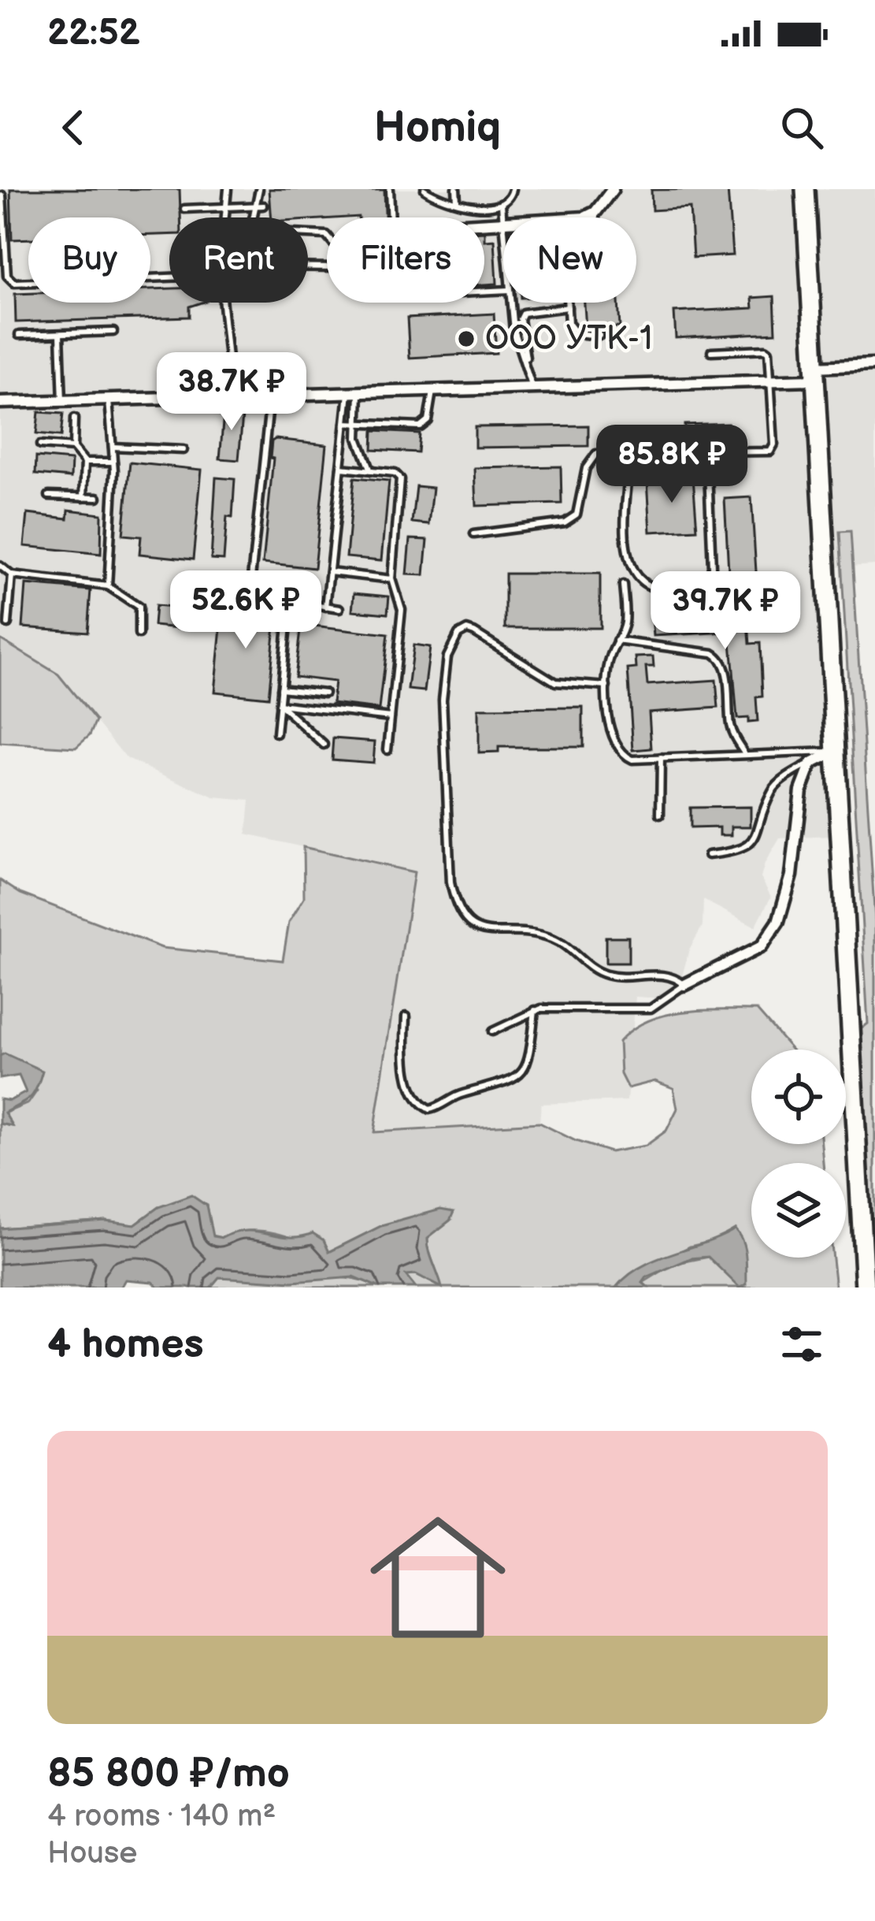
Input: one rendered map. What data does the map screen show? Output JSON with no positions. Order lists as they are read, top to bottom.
{
  "places": ["ООО УТК-1"],
  "page": {
    "status": "22:52",
    "header": "Homiq",
    "chip": [
      "Buy",
      "Rent",
      "Filters",
      "New"
    ],
    "price": [
      "38.7K ₽",
      "85.8K ₽",
      "52.6K ₽",
      "39.7K ₽"
    ],
    "heading": "4 homes",
    "list": [
      {
        "name": "85 800 ₽/mo",
        "note": "4 rooms · 140 m² · House"
      }
    ]
  }
}
